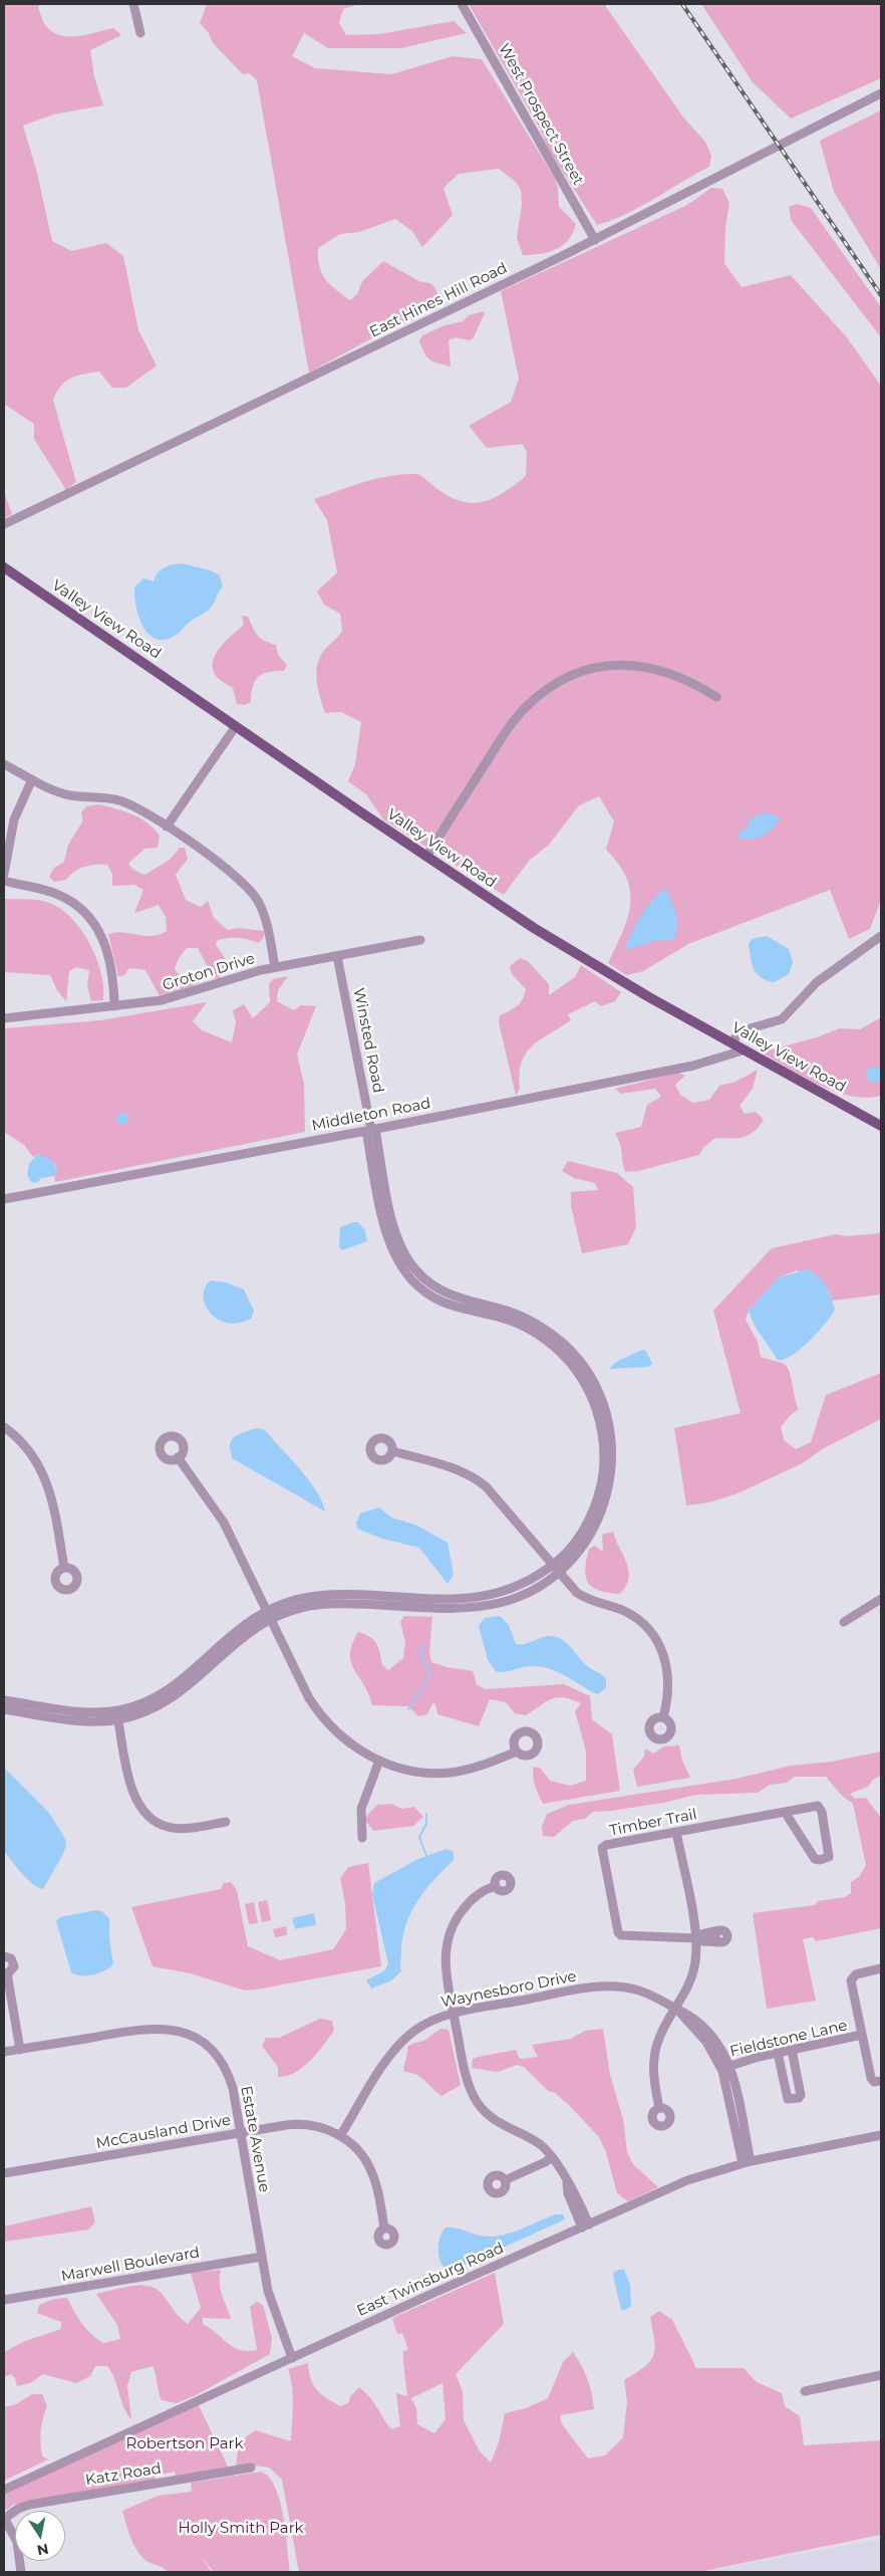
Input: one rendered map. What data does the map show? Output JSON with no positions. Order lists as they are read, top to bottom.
{
  "streets": {
    "main road": ["Valley View Road"],
    "street": [
      "West Prospect Street",
      "East Hines Hill Road",
      "Groton Drive",
      "Winsted Road",
      "Middleton Road",
      "Timber Trail",
      "Waynesboro Drive",
      "Fieldstone Lane",
      "McCausland Drive",
      "Estate Avenue",
      "Marwell Boulevard",
      "East Twinsburg Road",
      "Katz Road"
    ]
  },
  "crossings": [
    ["West Prospect Street", "East Hines Hill Road"],
    ["Valley View Road", "Middleton Road"],
    ["Groton Drive", "Winsted Road"],
    ["Winsted Road", "Middleton Road"],
    ["Waynesboro Drive", "Fieldstone Lane"],
    ["Waynesboro Drive", "McCausland Drive"],
    ["Waynesboro Drive", "East Twinsburg Road"],
    ["McCausland Drive", "Estate Avenue"],
    ["Estate Avenue", "Marwell Boulevard"],
    ["Estate Avenue", "East Twinsburg Road"]
  ],
  "parks": ["Robertson Park", "Holly Smith Park"],
  "north": "bottom"
}
